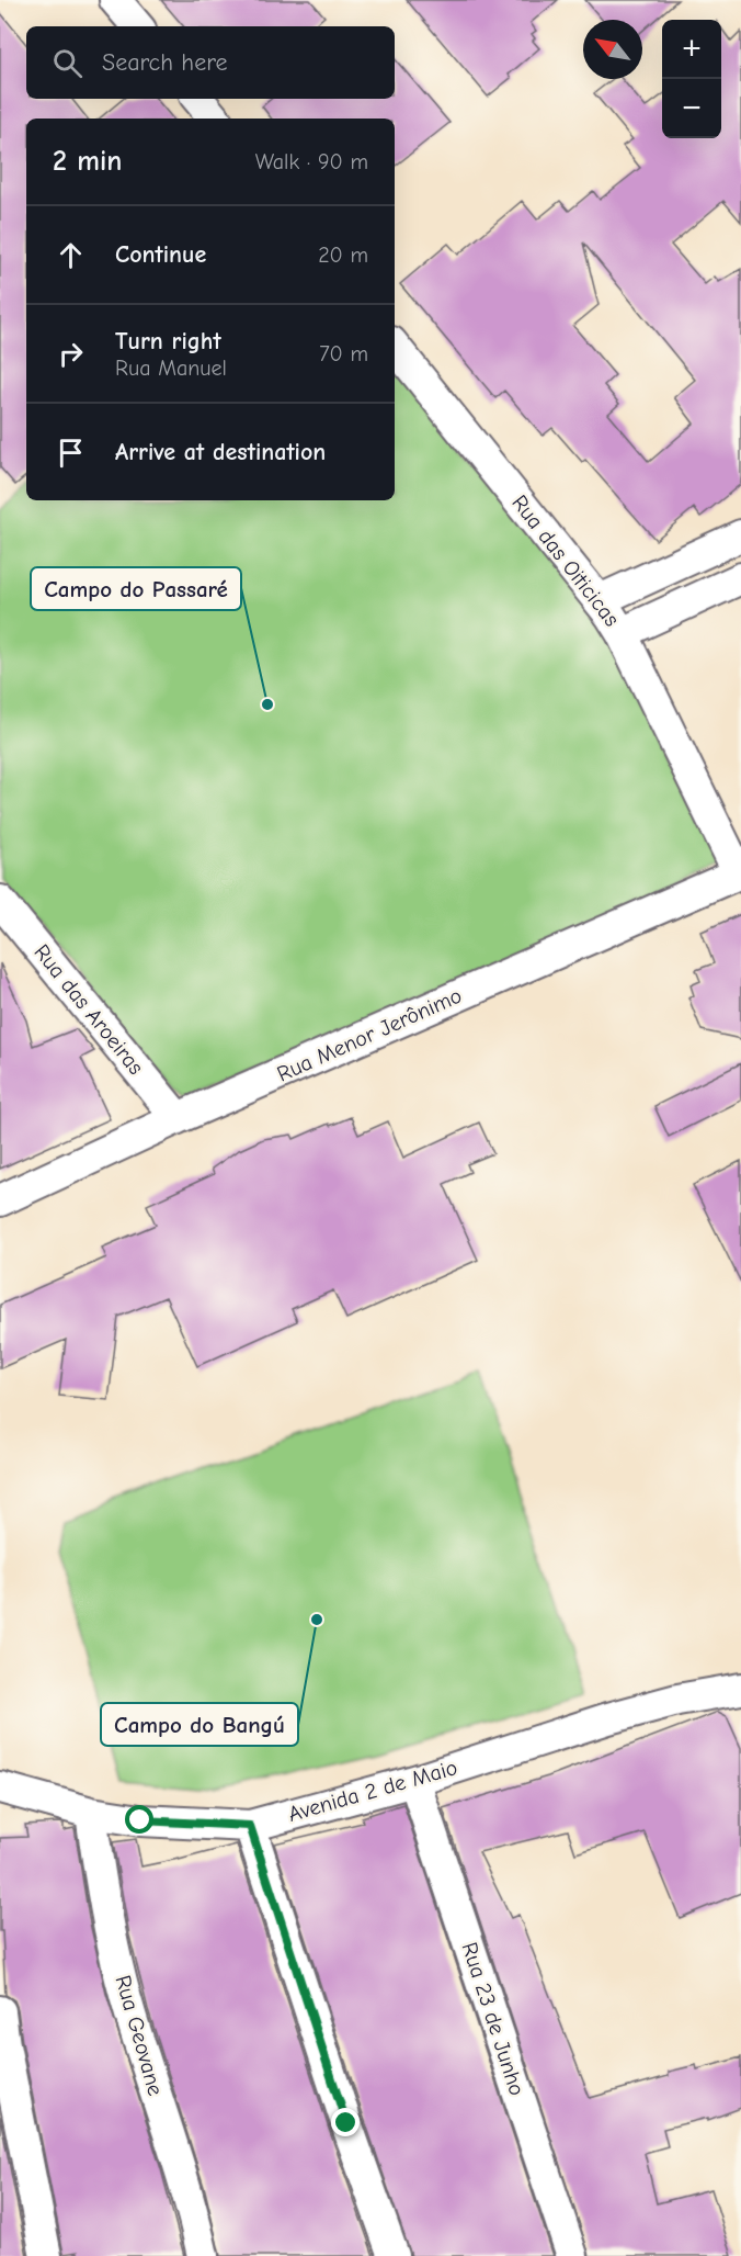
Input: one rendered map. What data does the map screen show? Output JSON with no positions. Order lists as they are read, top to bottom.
{
  "streets": {
    "street": [
      "Rua das Oiticicas",
      "Rua das Aroeiras",
      "Rua Menor Jerônimo",
      "Avenida 2 de Maio",
      "Rua 23 de Junho",
      "Rua Geovane"
    ]
  },
  "crossings": [
    ["Rua das Oiticicas", "Rua Menor Jerônimo"],
    ["Rua das Aroeiras", "Rua Menor Jerônimo"],
    ["Avenida 2 de Maio", "Rua 23 de Junho"],
    ["Avenida 2 de Maio", "Rua Geovane"]
  ],
  "places": ["Campo do Passaré", "Campo do Bangú"],
  "north": "top left",
  "page": {
    "map_buttons": ["+", "−"],
    "search": "Search here",
    "heading": ["2 min", "Walk · 90 m"],
    "list": [
      ["Continue", "20 m"],
      ["Turn right", "Rua Manuel", "70 m"],
      "Arrive at destination"
    ]
  }
}
